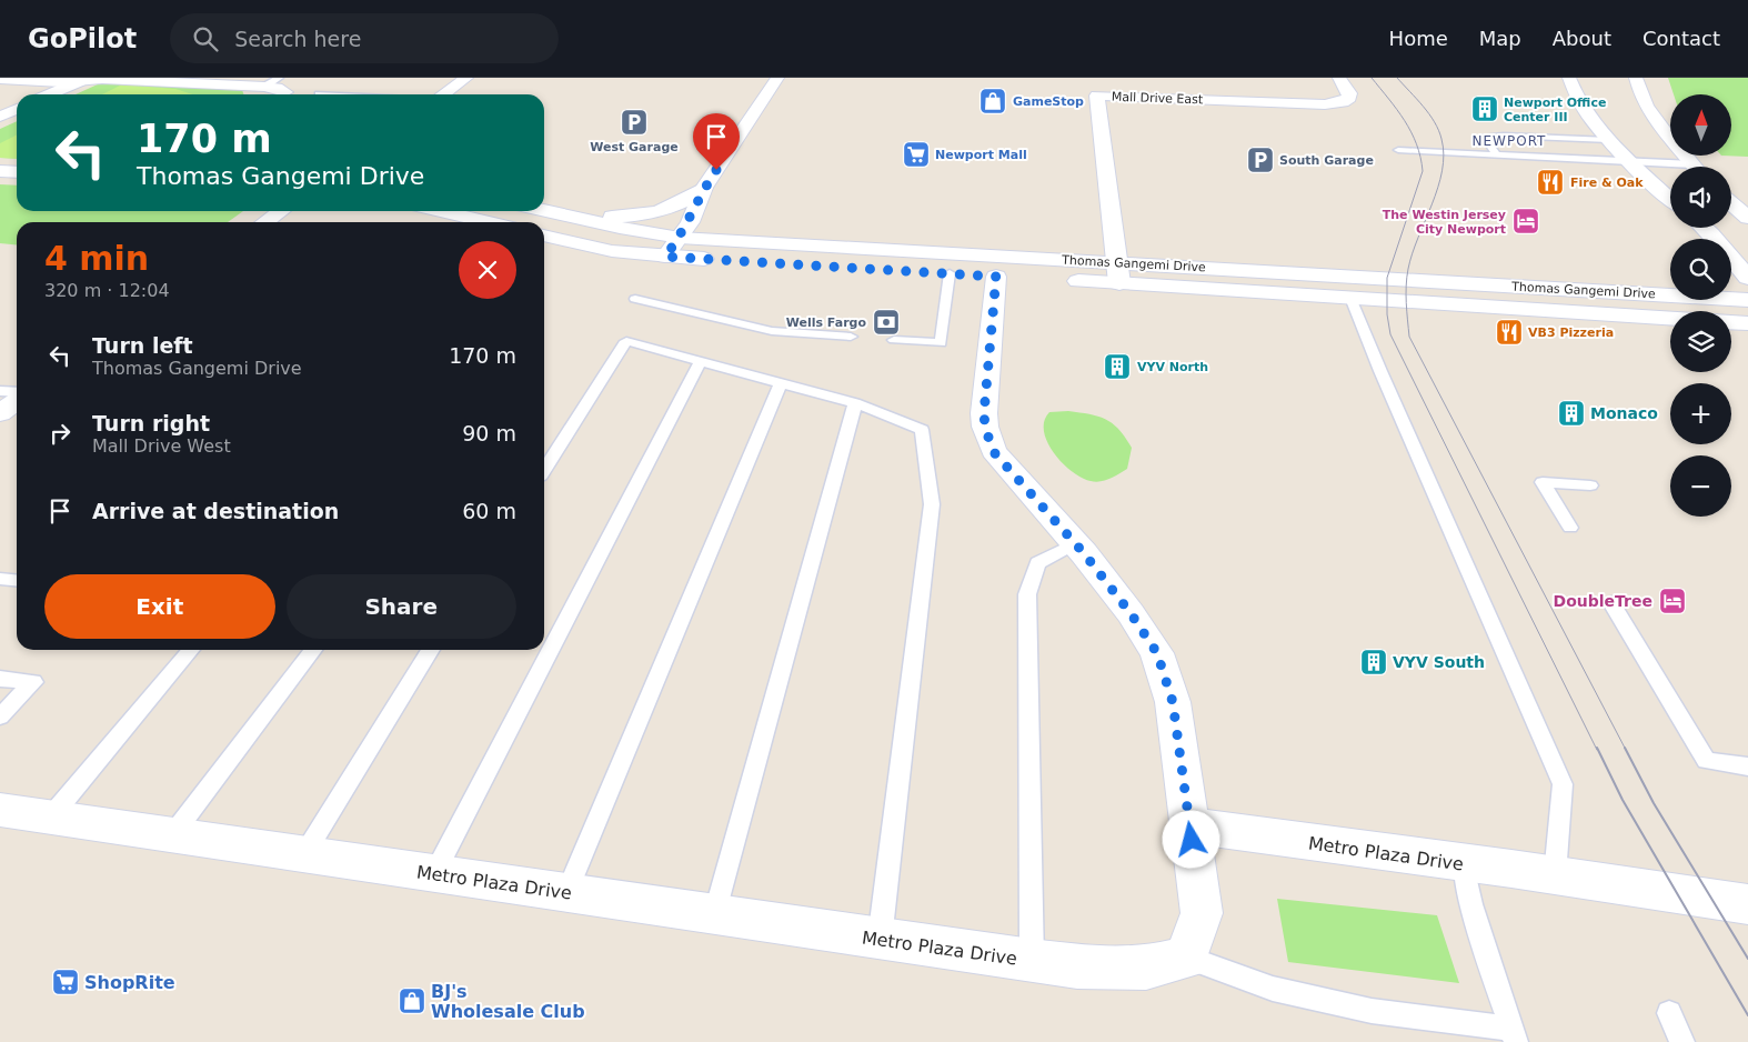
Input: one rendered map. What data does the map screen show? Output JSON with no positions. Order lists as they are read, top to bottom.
{
  "streets": {
    "street": ["Mall Drive East", "Thomas Gangemi Drive", "Metro Plaza Drive"]
  },
  "crossings": [
    ["Mall Drive East", "Thomas Gangemi Drive"]
  ],
  "districts": ["NEWPORT"],
  "places": {
    "shop": ["GameStop", "BJ's Wholesale Club"],
    "building": [
      "Newport Office Center III",
      "VYV North",
      "Monaco",
      "VYV South"
    ],
    "parking": ["West Garage", "South Garage"],
    "supermarket": ["Newport Mall", "ShopRite"],
    "restaurant": ["Fire & Oak", "VB3 Pizzeria"],
    "hotel": ["The Westin Jersey City Newport", "DoubleTree"],
    "bank": ["Wells Fargo"]
  },
  "north": "top",
  "page": {
    "header": "GoPilot",
    "search": "Search here",
    "nav": [
      "Home",
      "Map",
      "About",
      "Contact"
    ],
    "map_buttons": ["+", "−"],
    "turn": ["170 m", "Thomas Gangemi Drive"],
    "heading": ["4 min", "320 m · 12:04"],
    "list": [
      {
        "name": "Turn left",
        "note": "Thomas Gangemi Drive",
        "value": "170 m"
      },
      {
        "name": "Turn right",
        "note": "Mall Drive West",
        "value": "90 m"
      },
      {
        "name": "Arrive at destination",
        "value": "60 m"
      }
    ],
    "buttons": ["Exit", "Share"]
  }
}
